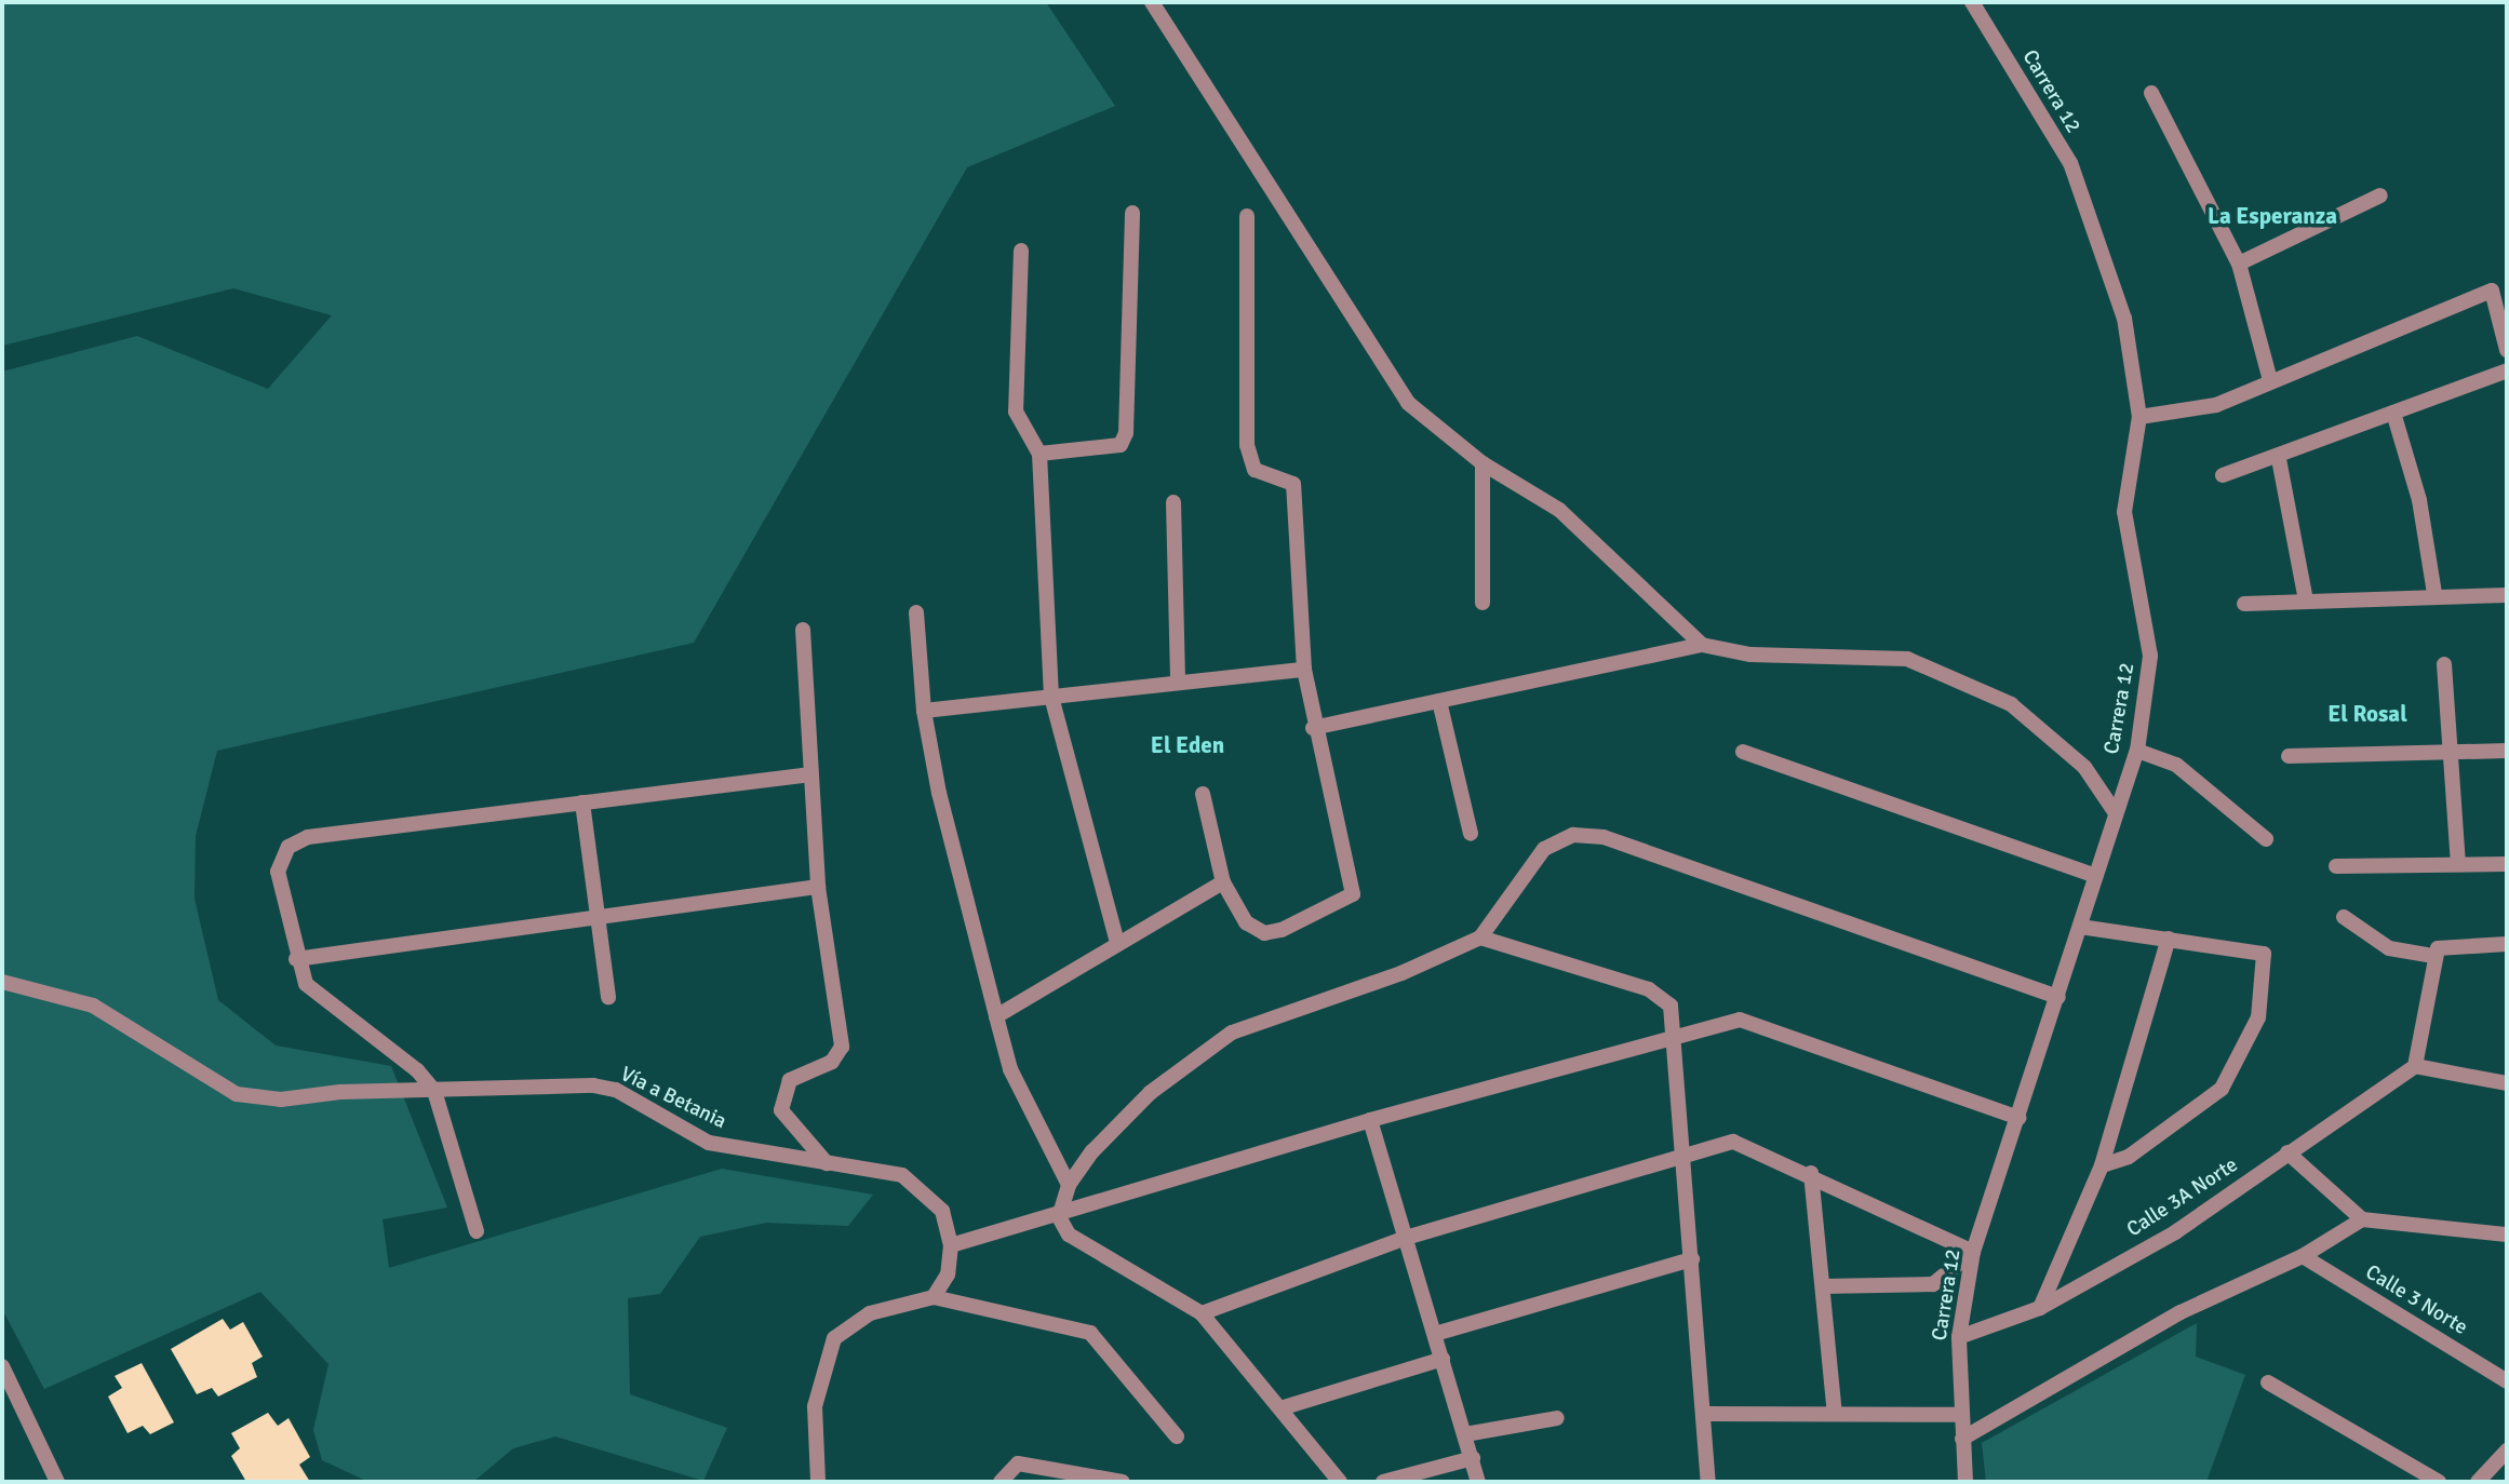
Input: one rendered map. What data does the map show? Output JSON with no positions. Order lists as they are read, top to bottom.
{
  "streets": {
    "street": [
      "Carrera 12",
      "Vía a Betania",
      "Calle 3A Norte",
      "Calle 3 Norte"
    ]
  },
  "crossings": [
    ["Carrera 12", "Calle 3A Norte"]
  ],
  "districts": ["La Esperanza", "El Rosal", "El Eden"]
}
